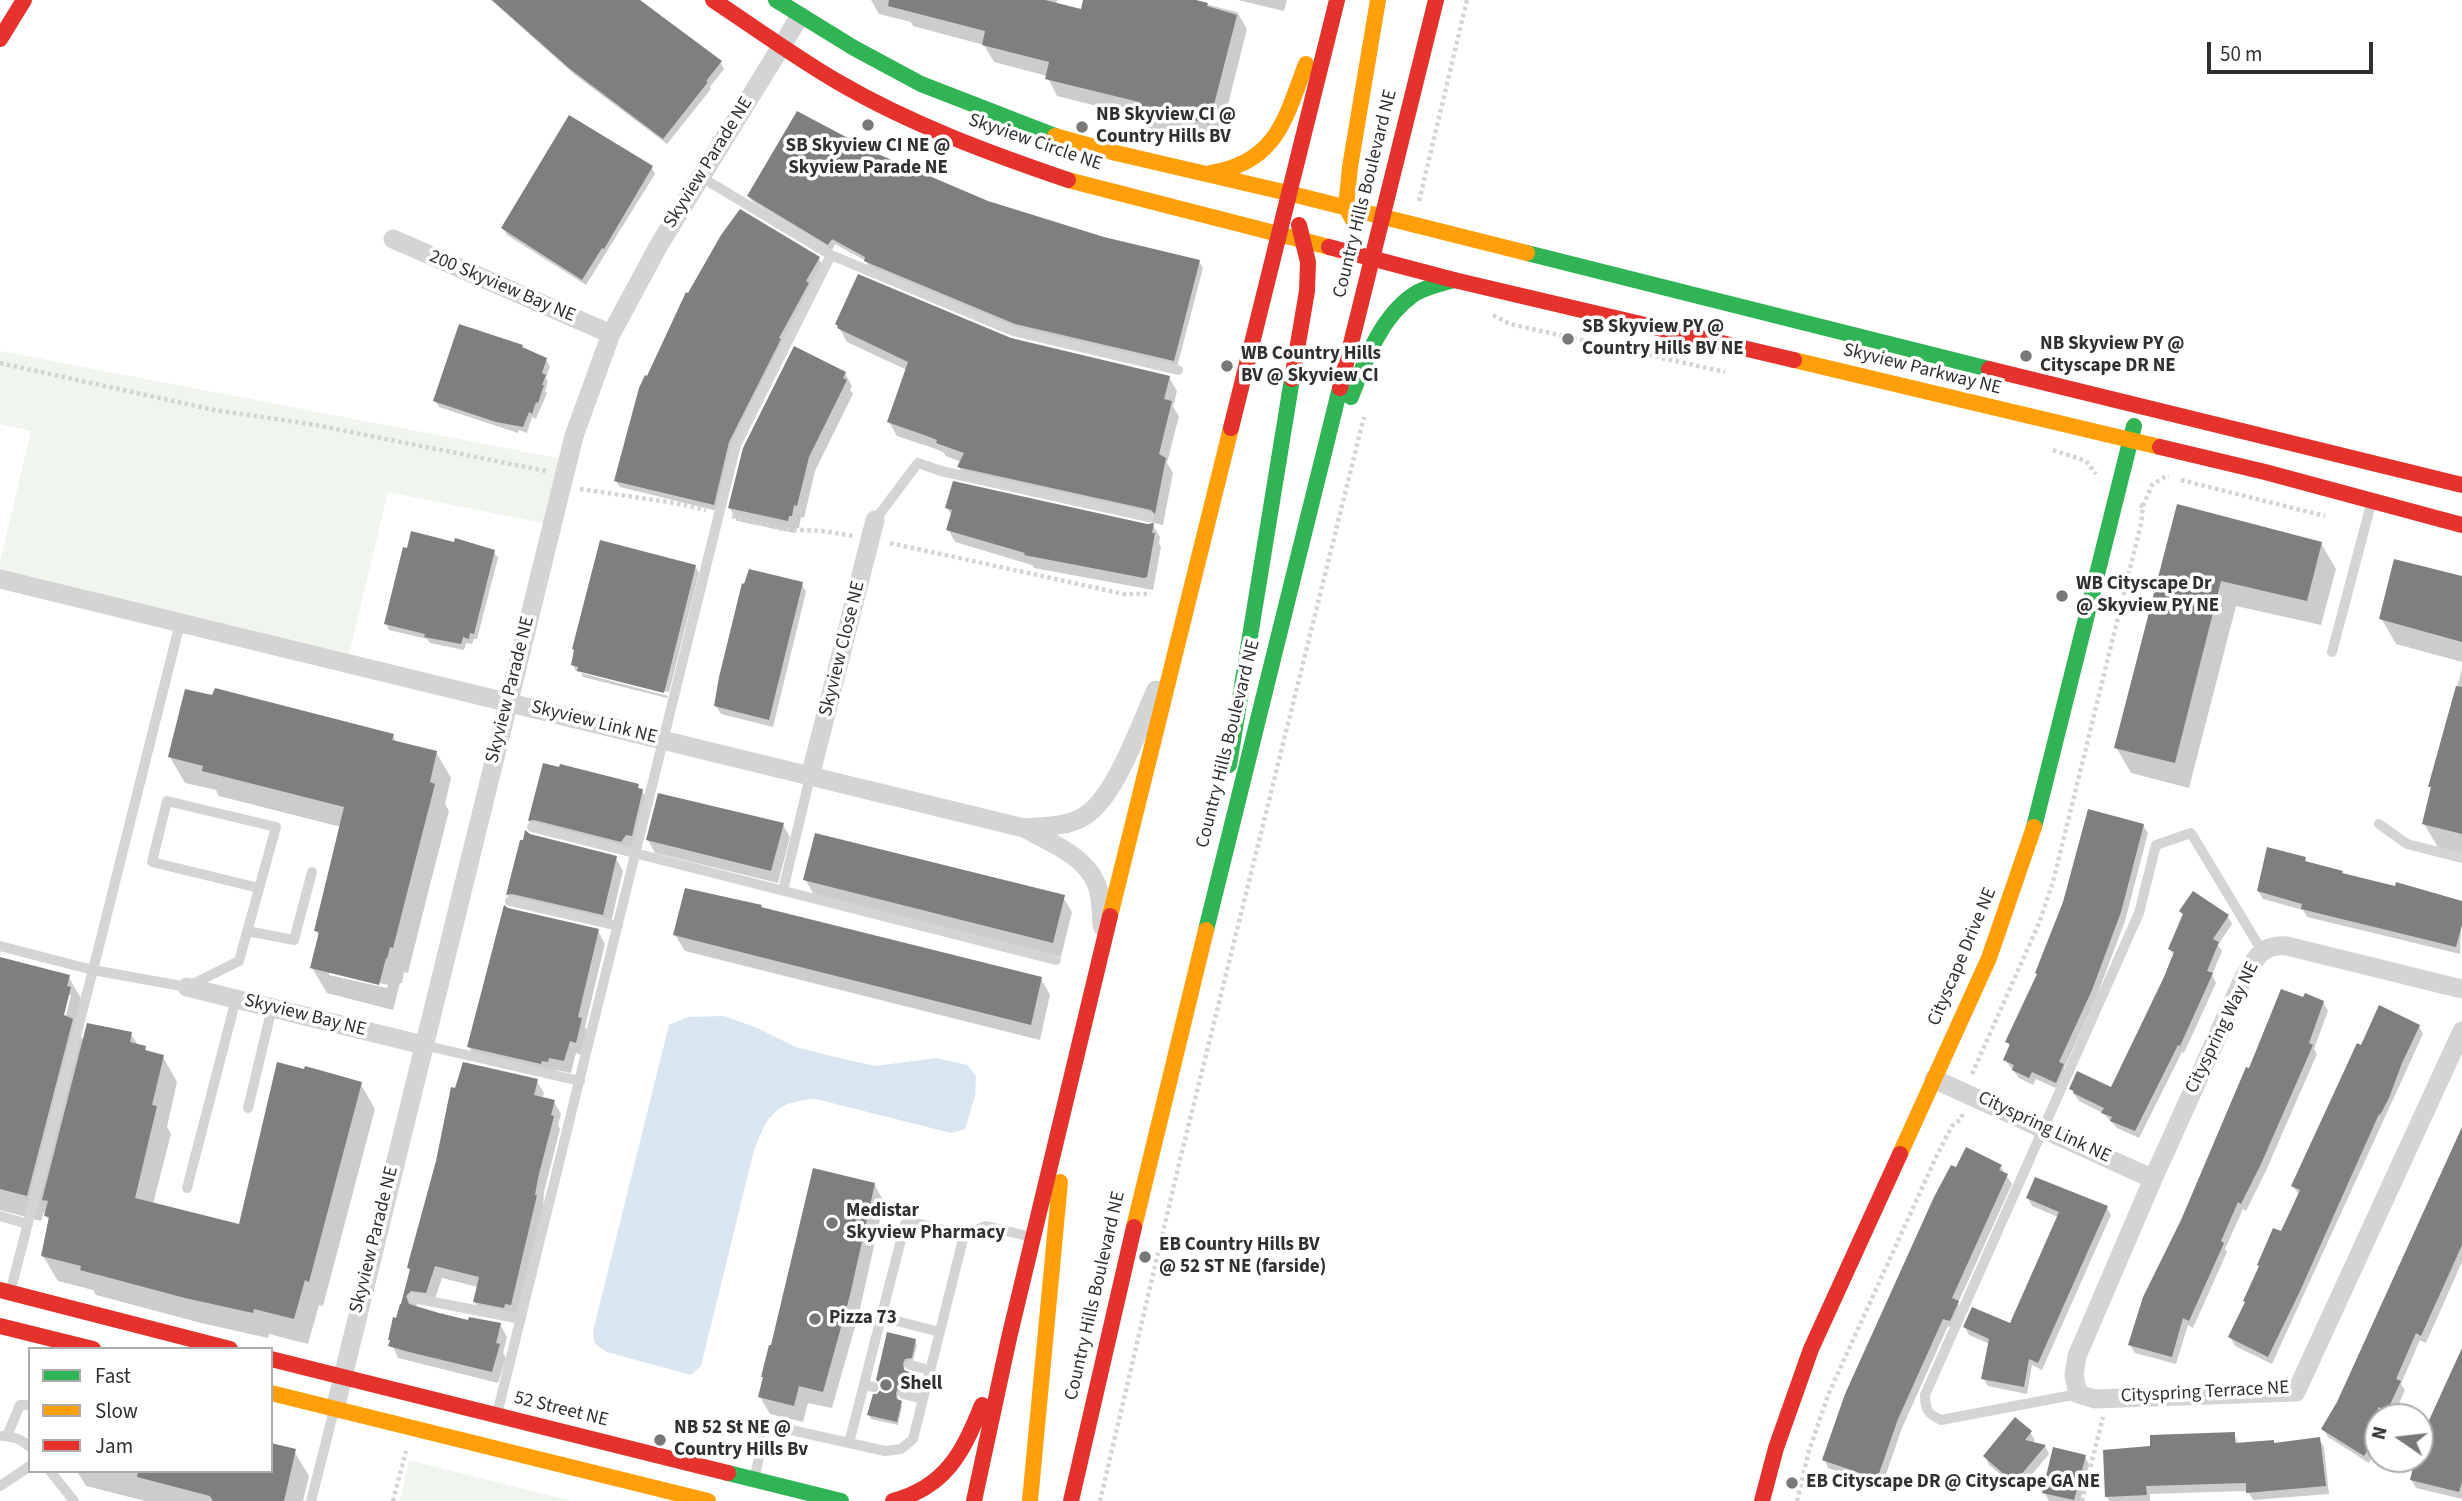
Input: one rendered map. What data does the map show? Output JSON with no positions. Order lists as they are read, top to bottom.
{
  "streets": {
    "street": [
      "Skyview Circle NE",
      "Skyview Parade NE",
      "Country Hills Boulevard NE",
      "200 Skyview Bay NE",
      "Skyview Parkway NE",
      "Skyview Close NE",
      "Skyview Link NE",
      "Cityscape Drive NE",
      "Skyview Bay NE",
      "Cityspring Way NE",
      "Cityspring Link NE",
      "Cityspring Terrace NE",
      "52 Street NE"
    ]
  },
  "crossings": [
    ["Skyview Circle NE", "Skyview Parade NE"],
    ["Skyview Circle NE", "Country Hills Boulevard NE"],
    ["Skyview Circle NE", "Skyview Parkway NE"],
    ["Skyview Parade NE", "200 Skyview Bay NE"],
    ["Skyview Parade NE", "Skyview Link NE"],
    ["Skyview Parade NE", "Skyview Bay NE"],
    ["Skyview Parade NE", "52 Street NE"],
    ["Country Hills Boulevard NE", "Skyview Parkway NE"],
    ["Skyview Parkway NE", "Cityscape Drive NE"],
    ["Skyview Close NE", "Skyview Link NE"],
    ["Cityscape Drive NE", "Cityspring Link NE"],
    ["Cityspring Way NE", "Cityspring Link NE"]
  ],
  "places": [
    "SB Skyview CI NE @ Skyview Parade NE",
    "NB Skyview CI @ Country Hills BV",
    "SB Skyview PY @ Country Hills BV NE",
    "NB Skyview PY @ Cityscape DR NE",
    "WB Country Hills BV @ Skyview CI",
    "WB Cityscape Dr @ Skyview PY NE",
    "Medistar Skyview Pharmacy",
    "EB Country Hills BV @ 52 ST NE (farside)",
    "Pizza 73",
    "Shell",
    "NB 52 St NE @ Country Hills Bv",
    "EB Cityscape DR @ Cityscape GA NE"
  ],
  "legend": ["Fast", "Slow", "Jam"],
  "scale_bar": "50 m",
  "north": "left"
}
